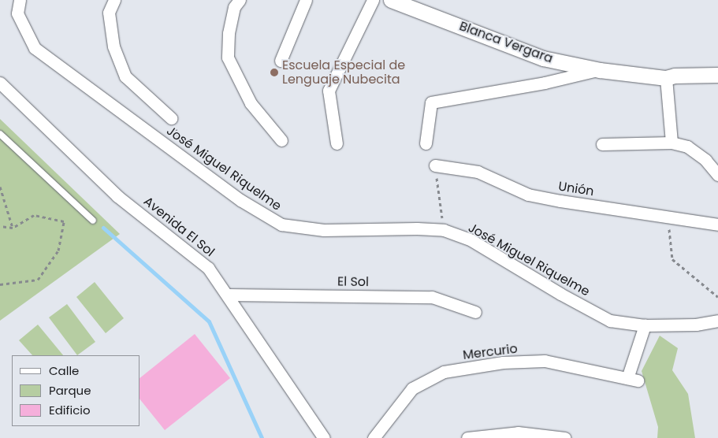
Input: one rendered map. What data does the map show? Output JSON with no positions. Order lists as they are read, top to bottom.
{
  "streets": {
    "street": [
      "Blanca Vergara",
      "José Miguel Riquelme",
      "Unión",
      "Avenida El Sol",
      "El Sol",
      "Mercurio"
    ]
  },
  "crossings": [
    ["José Miguel Riquelme", "Mercurio"],
    ["Avenida El Sol", "El Sol"]
  ],
  "places": ["Escuela Especial de Lenguaje Nubecita"],
  "legend": ["Calle", "Parque", "Edificio"]
}
